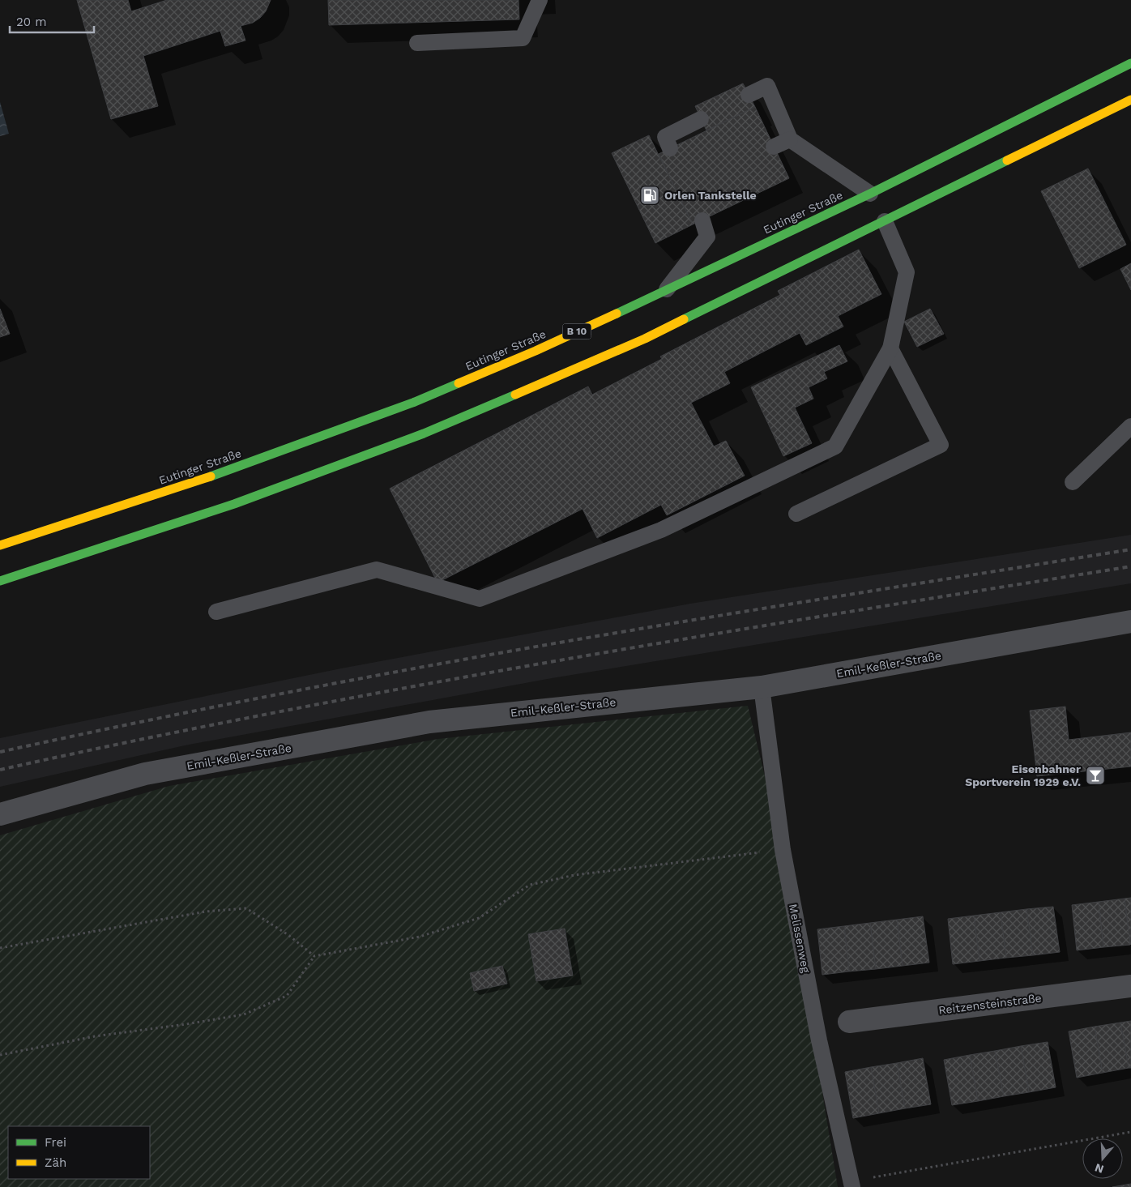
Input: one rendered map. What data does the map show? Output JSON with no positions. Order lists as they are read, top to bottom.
{
  "streets": {
    "main road": ["Eutinger Straße", "B 10"],
    "street": ["Emil-Keßler-Straße", "Reitzensteinstraße"],
    "lane": ["Melissenweg"]
  },
  "crossings": [
    ["Emil-Keßler-Straße", "Melissenweg"]
  ],
  "places": {
    "fuel station": ["Orlen Tankstelle"],
    "bar": ["Eisenbahner Sportverein 1929 e.V."]
  },
  "legend": ["Frei", "Zäh"],
  "scale_bar": "20 m",
  "north": "bottom"
}
